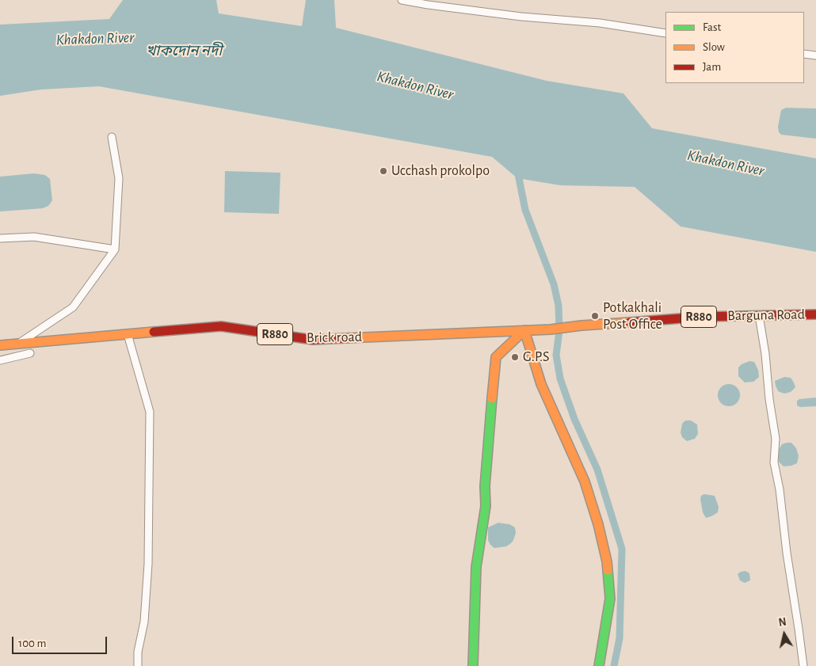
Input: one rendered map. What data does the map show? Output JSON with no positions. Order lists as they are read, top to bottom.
{
  "streets": {
    "main road": ["Barguna Road", "R880", "Brick road"]
  },
  "crossings": [
    ["Barguna Road", "Brick road"]
  ],
  "water": ["Khakdon River", "খাকদোন নদী"],
  "places": ["Ucchash prokolpo", "Potkakhali Post Office", "G.P.S"],
  "legend": ["Fast", "Slow", "Jam"],
  "scale_bar": "100 m",
  "north": "top"
}
